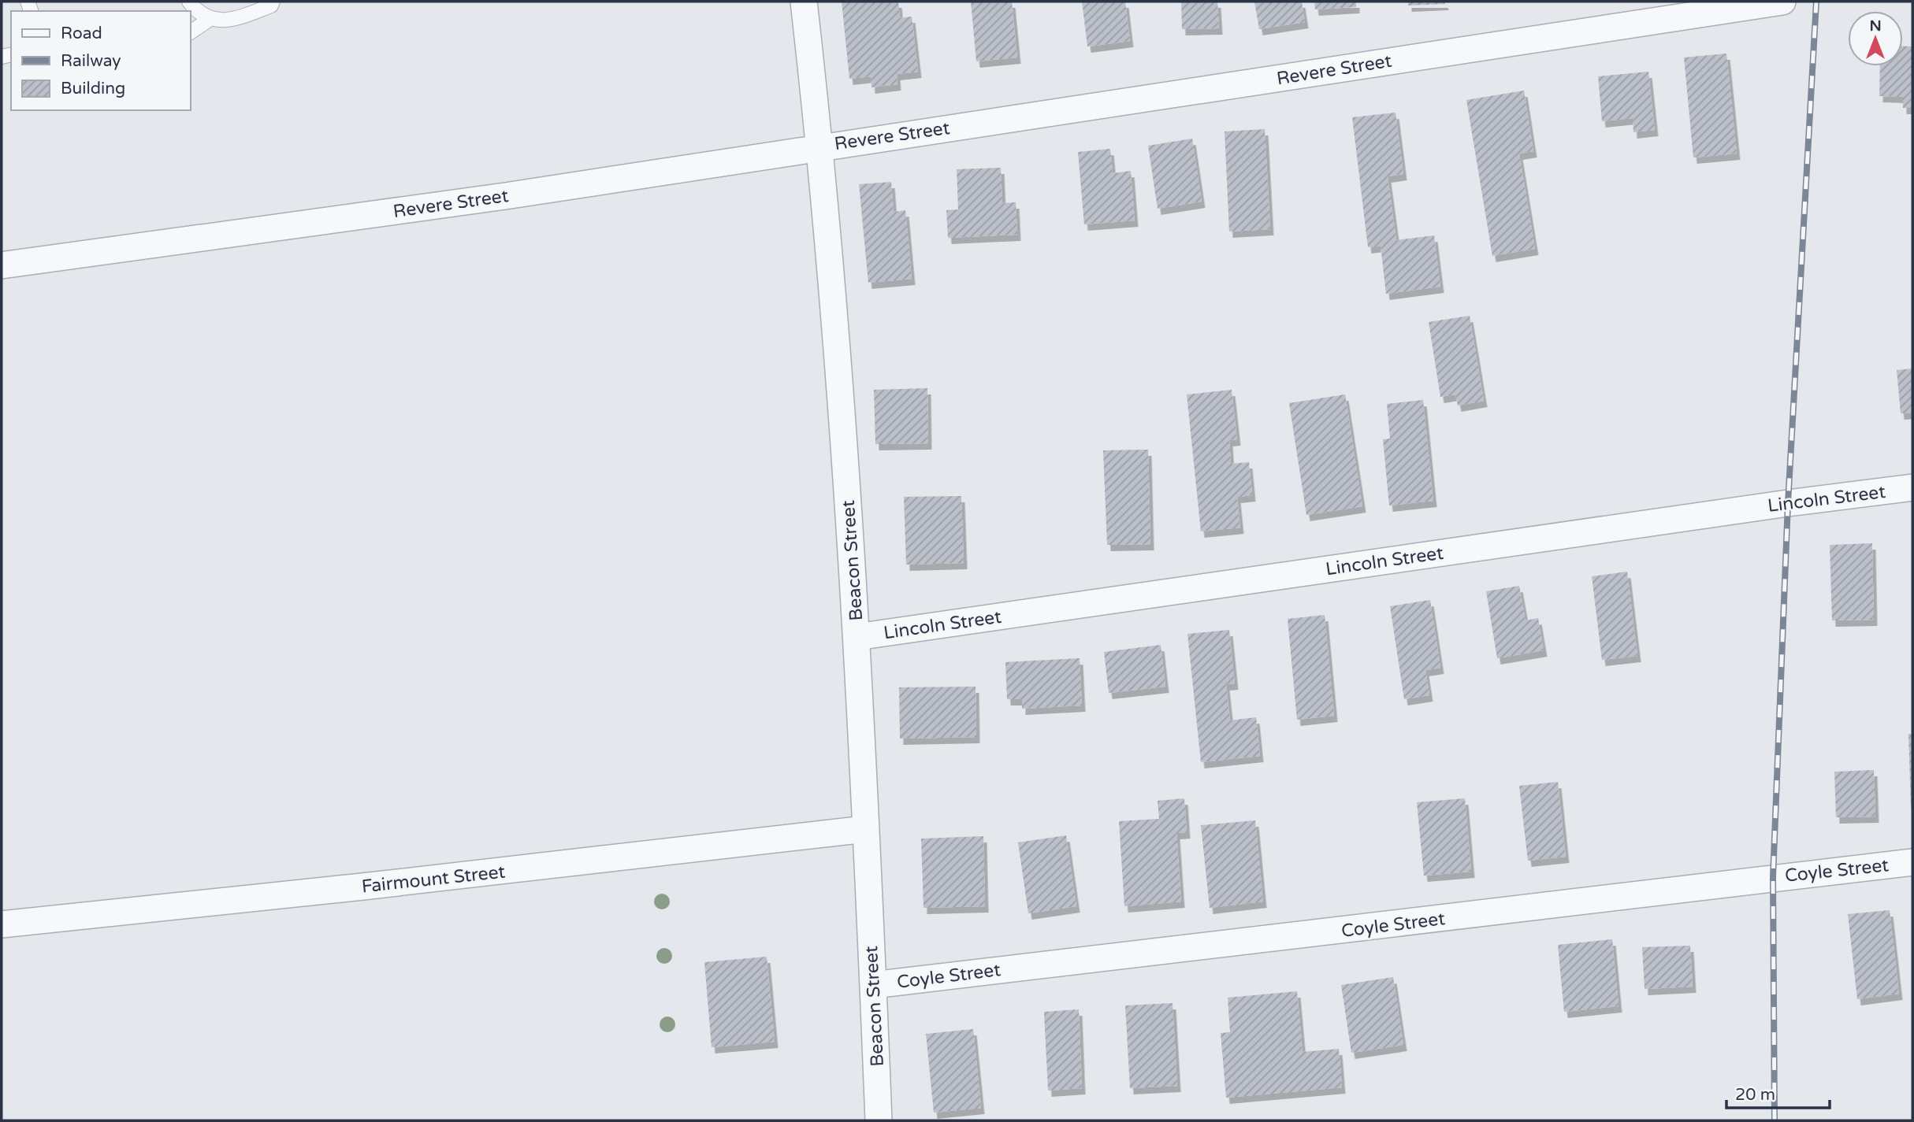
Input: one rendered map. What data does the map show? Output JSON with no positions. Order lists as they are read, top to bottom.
{
  "streets": {
    "street": [
      "Revere Street",
      "Lincoln Street",
      "Beacon Street",
      "Coyle Street",
      "Fairmount Street"
    ]
  },
  "crossings": [
    ["Revere Street", "Beacon Street"],
    ["Lincoln Street", "Beacon Street"],
    ["Beacon Street", "Coyle Street"],
    ["Beacon Street", "Fairmount Street"]
  ],
  "legend": ["Road", "Railway", "Building"],
  "scale_bar": "20 m",
  "north": "top"
}
